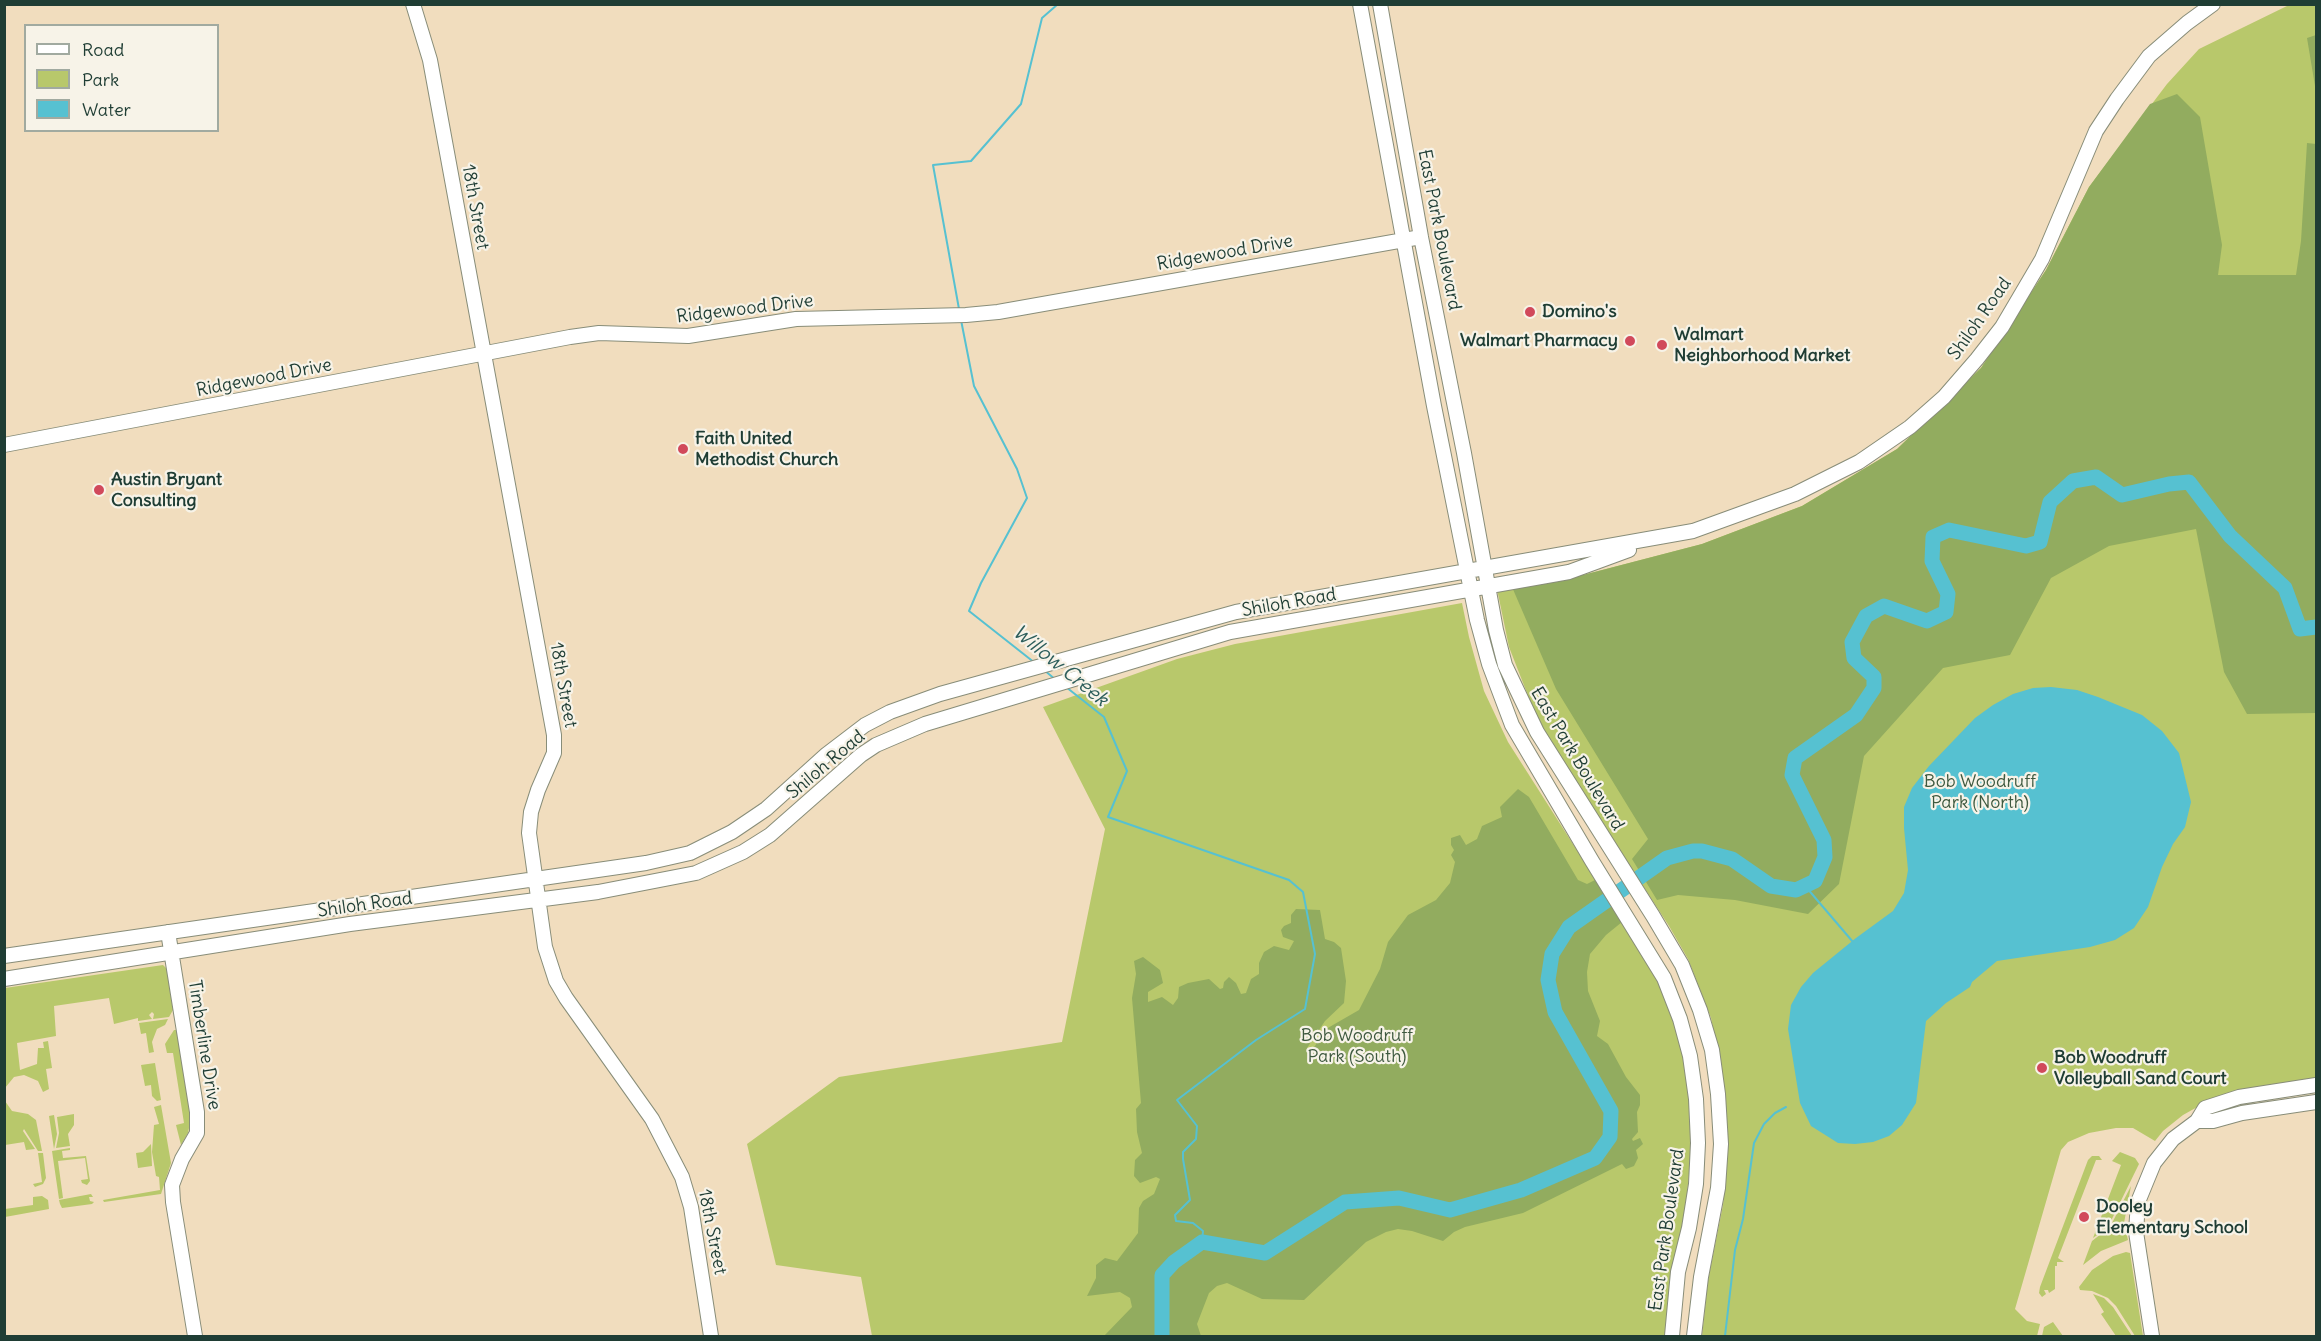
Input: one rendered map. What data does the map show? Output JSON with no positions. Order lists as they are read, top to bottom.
{
  "streets": {
    "main road": [
      "18th Street",
      "East Park Boulevard",
      "Ridgewood Drive",
      "Shiloh Road",
      "Timberline Drive"
    ]
  },
  "crossings": [
    ["18th Street", "Ridgewood Drive"],
    ["18th Street", "Shiloh Road"],
    ["East Park Boulevard", "Ridgewood Drive"],
    ["East Park Boulevard", "Shiloh Road"],
    ["Shiloh Road", "Timberline Drive"]
  ],
  "water": ["Willow Creek"],
  "parks": ["Bob Woodruff Park (North)", "Bob Woodruff Park (South)"],
  "places": [
    "Domino's",
    "Walmart Pharmacy",
    "Walmart Neighborhood Market",
    "Faith United Methodist Church",
    "Austin Bryant Consulting",
    "Bob Woodruff Volleyball Sand Court",
    "Dooley Elementary School"
  ],
  "legend": ["Road", "Park", "Water"]
}
